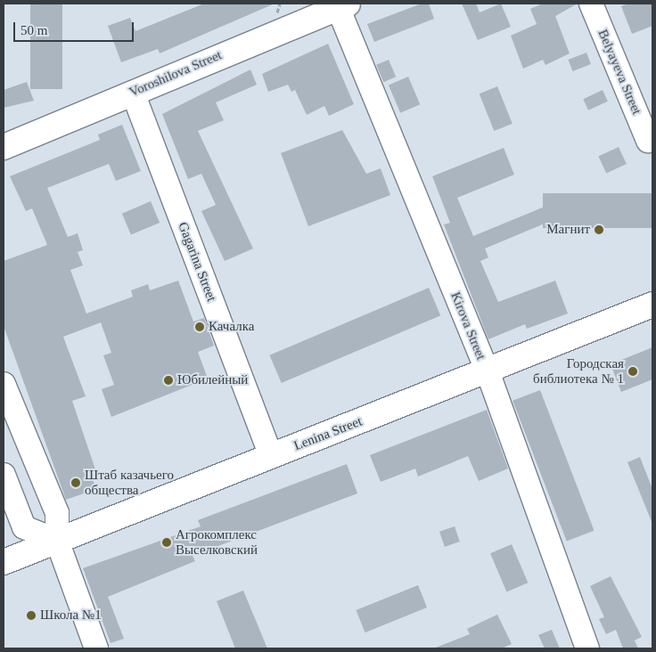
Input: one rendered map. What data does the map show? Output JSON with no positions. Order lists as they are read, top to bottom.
{
  "streets": {
    "main road": ["Voroshilova Street", "Lenina Street"],
    "street": ["Belyayeva Street", "Gagarina Street", "Kirova Street"]
  },
  "crossings": [
    ["Voroshilova Street", "Gagarina Street"],
    ["Voroshilova Street", "Kirova Street"],
    ["Gagarina Street", "Lenina Street"],
    ["Kirova Street", "Lenina Street"]
  ],
  "places": [
    "Магнит",
    "Качалка",
    "Городская библиотека № 1",
    "Юбилейный",
    "Штаб казачьего общества",
    "Агрокомплекс Выселковский",
    "Школа №1"
  ],
  "scale_bar": "50 m"
}
